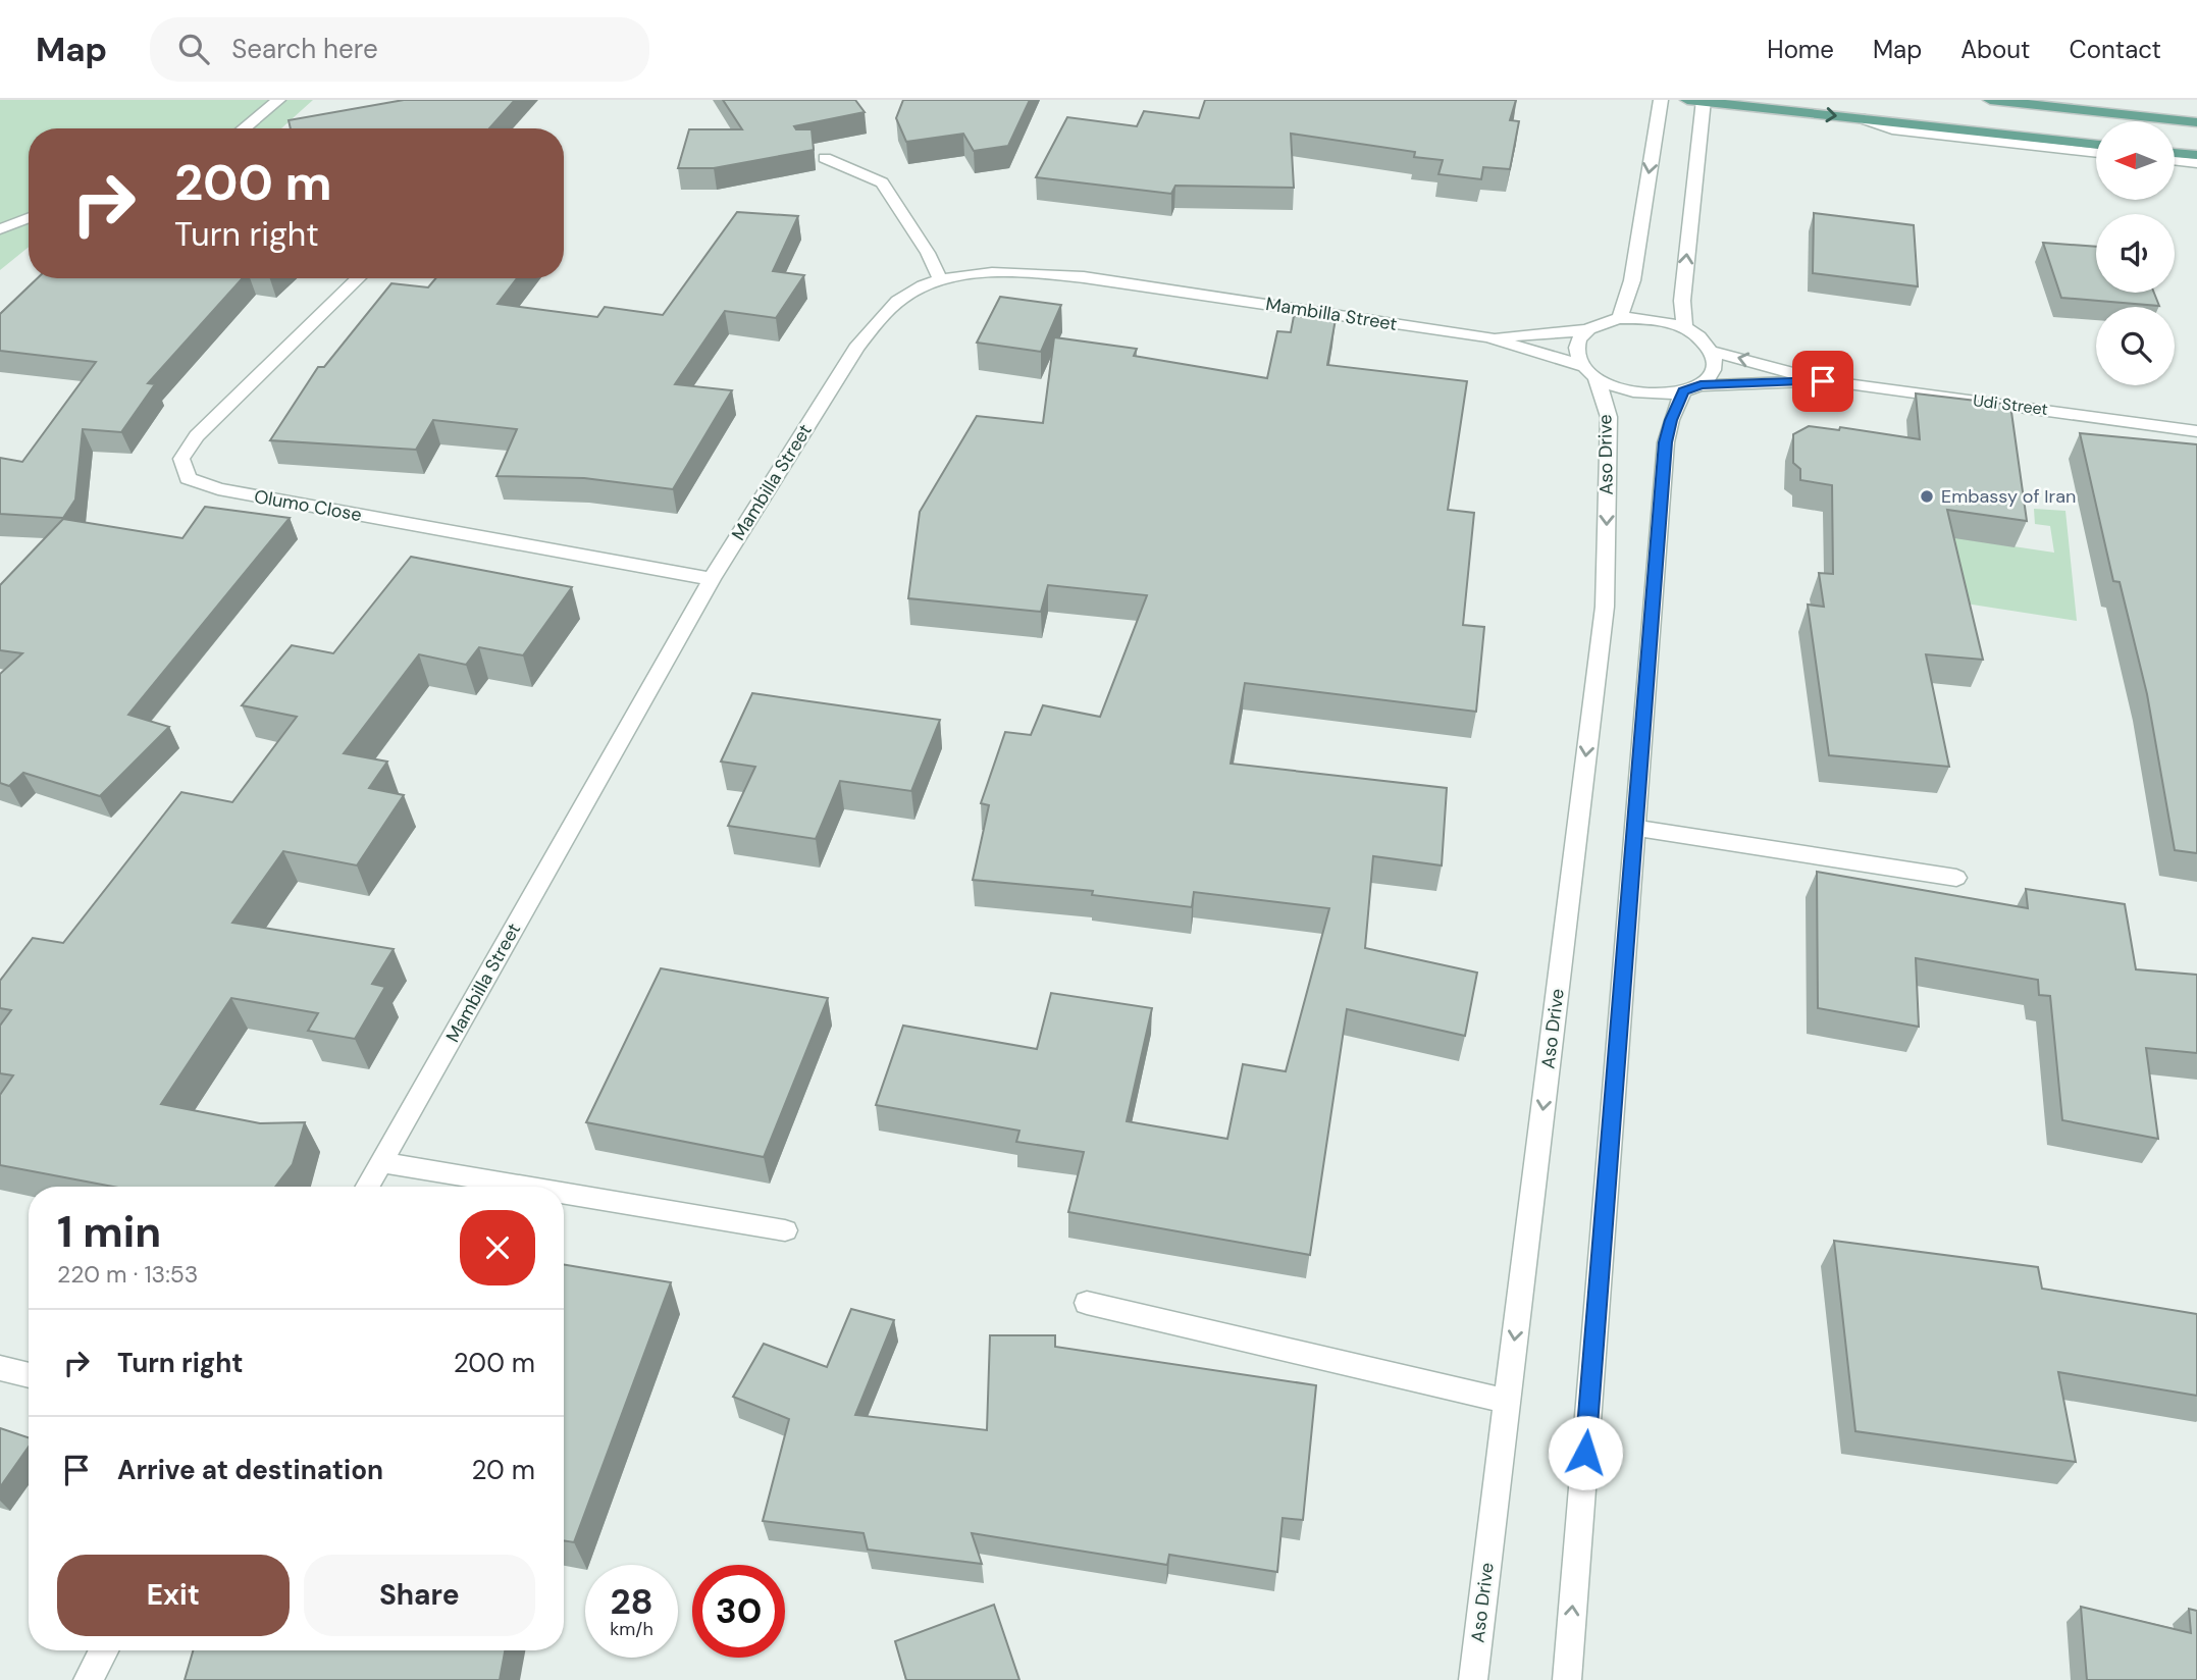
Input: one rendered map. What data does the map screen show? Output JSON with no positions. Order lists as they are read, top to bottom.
{
  "streets": {
    "street": [
      "Mambilla Street",
      "Udi Street",
      "Aso Drive",
      "Olumo Close"
    ]
  },
  "crossings": [
    ["Mambilla Street", "Olumo Close"]
  ],
  "places": ["Embassy of Iran"],
  "north": "left",
  "page": {
    "header": "Map",
    "search": "Search here",
    "nav": [
      "Home",
      "Map",
      "About",
      "Contact"
    ],
    "turn": ["200 m", "Turn right"],
    "heading": ["1 min", "220 m · 13:53"],
    "list": [
      {
        "name": "Turn right",
        "value": "200 m"
      },
      {
        "name": "Arrive at destination",
        "value": "20 m"
      }
    ],
    "buttons": ["Exit", "Share"],
    "speed": "28 km/h",
    "limit": "30"
  }
}
